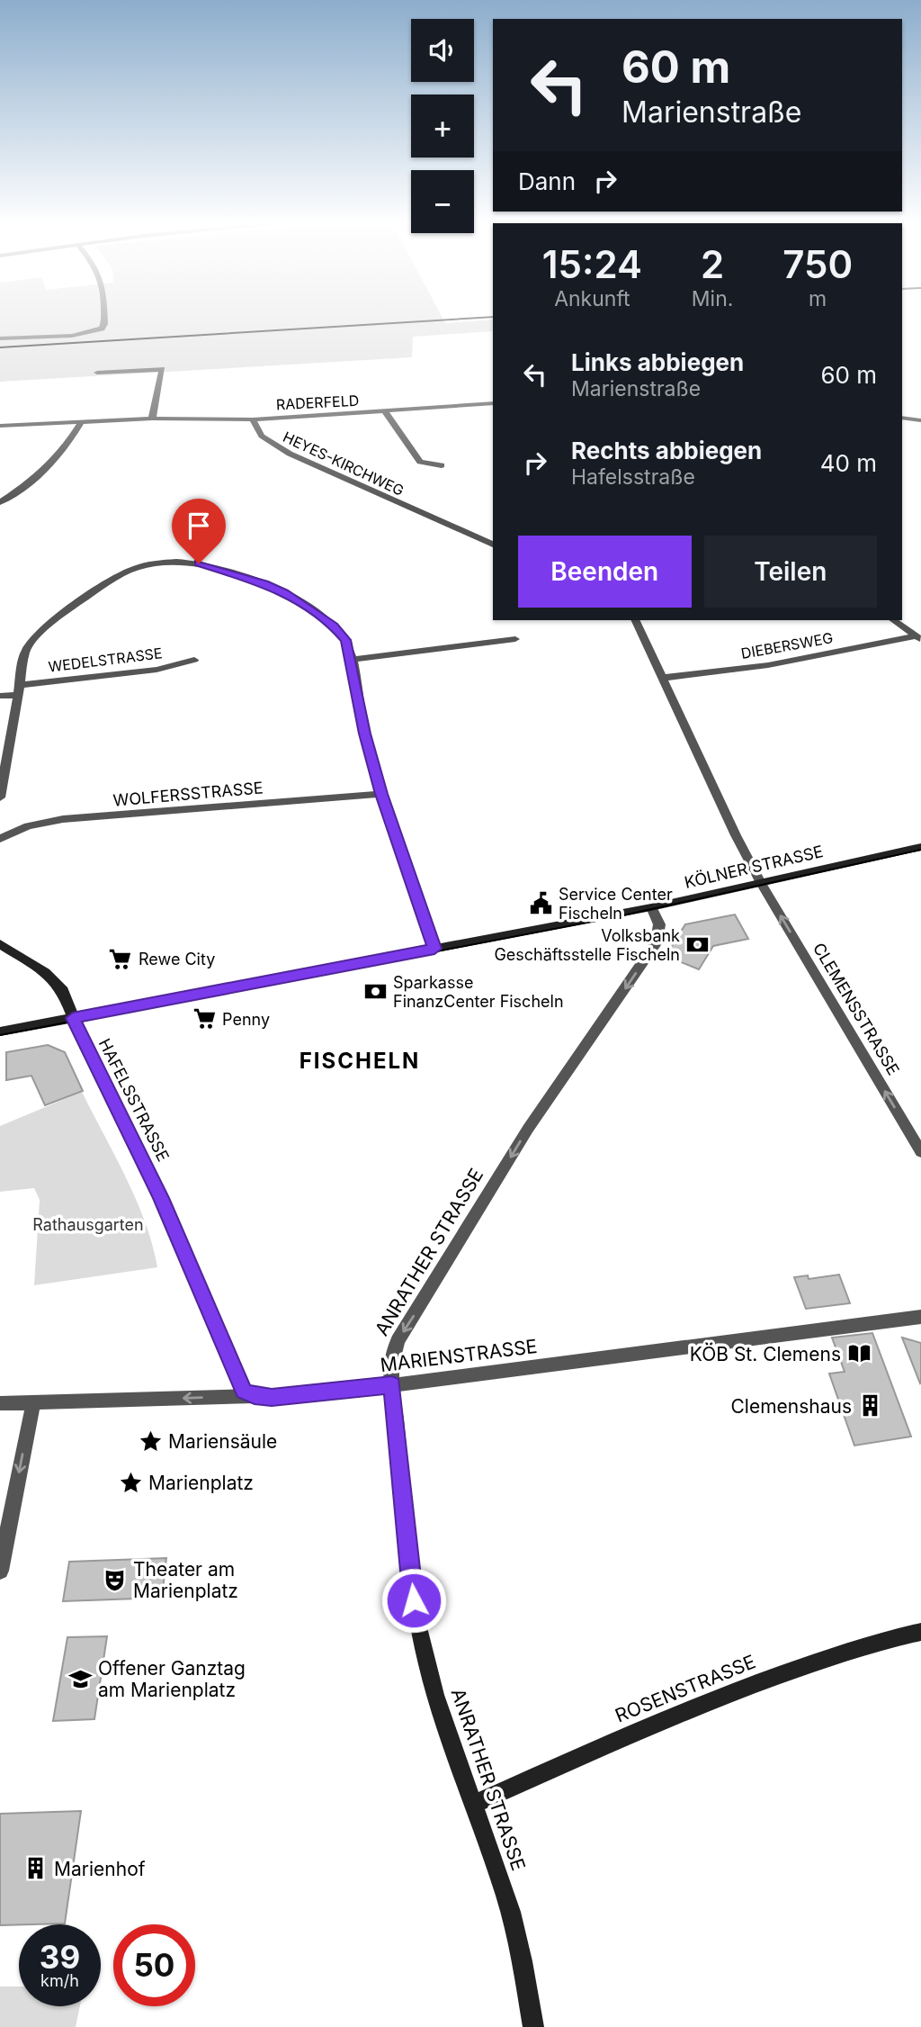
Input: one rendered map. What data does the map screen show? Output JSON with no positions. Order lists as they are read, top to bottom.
{
  "streets": {
    "main road": [
      "KÖLNER STRASSE",
      "HAFELSSTRASSE",
      "ANRATHER STRASSE",
      "MARIENSTRASSE",
      "ROSENSTRASSE"
    ],
    "street": [
      "RADERFELD",
      "HEYES-KIRCHWEG",
      "DIEBERSWEG",
      "WEDELSTRASSE",
      "WOLFERSSTRASSE",
      "CLEMENSSTRASSE"
    ]
  },
  "crossings": [
    ["RADERFELD", "HEYES-KIRCHWEG"],
    ["DIEBERSWEG", "CLEMENSSTRASSE"],
    ["WEDELSTRASSE", "WOLFERSSTRASSE"],
    ["WEDELSTRASSE", "KÖLNER STRASSE"],
    ["KÖLNER STRASSE", "CLEMENSSTRASSE"],
    ["KÖLNER STRASSE", "HAFELSSTRASSE"],
    ["KÖLNER STRASSE", "ANRATHER STRASSE"],
    ["HAFELSSTRASSE", "MARIENSTRASSE"],
    ["ANRATHER STRASSE", "MARIENSTRASSE"],
    ["ANRATHER STRASSE", "ROSENSTRASSE"]
  ],
  "one_way": ["CLEMENSSTRASSE", "ANRATHER STRASSE"],
  "districts": ["FISCHELN"],
  "parks": ["Rathausgarten"],
  "places": {
    "public building": ["Service Center Fischeln"],
    "bank": ["Volksbank Geschäftsstelle Fischeln", "Sparkasse FinanzCenter Fischeln"],
    "supermarket": ["Rewe City", "Penny"],
    "library": ["KÖB St. Clemens"],
    "building": ["Clemenshaus", "Marienhof"],
    "place": ["Mariensäule", "Marienplatz"],
    "theatre": ["Theater am Marienplatz"],
    "school or university": ["Offener Ganztag am Marienplatz"]
  },
  "page": {
    "map_buttons": ["+", "−"],
    "turn": ["60 m", "Marienstraße"],
    "then": "Dann",
    "eta": [
      "15:24",
      "Ankunft",
      "2",
      "Min.",
      "750",
      "m"
    ],
    "list": [
      {
        "name": "Links abbiegen",
        "note": "Marienstraße",
        "value": "60 m"
      },
      {
        "name": "Rechts abbiegen",
        "note": "Hafelsstraße",
        "value": "40 m"
      }
    ],
    "buttons": ["Beenden", "Teilen"],
    "speed": "39 km/h",
    "limit": "50"
  }
}
